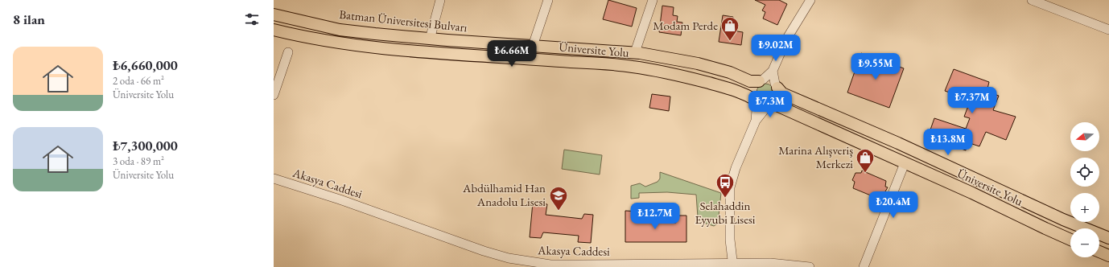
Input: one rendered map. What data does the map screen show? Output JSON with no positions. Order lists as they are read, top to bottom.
{
  "streets": {
    "main road": ["Batman Üniversitesi Bulvarı", "Üniversite Yolu"],
    "street": ["Akasya Caddesi"]
  },
  "crossings": [
    ["Batman Üniversitesi Bulvarı", "Üniversite Yolu"]
  ],
  "places": {
    "shop": ["Modam Perde", "Marina Alışveriş Merkezi"],
    "bus stop": ["Selahaddin Eyyubi Lisesi"],
    "school or university": ["Abdülhamid Han Anadolu Lisesi"]
  },
  "north": "left",
  "page": {
    "heading": "8 ilan",
    "price": [
      "₺9.02M",
      "₺6.66M",
      "₺9.55M",
      "₺7.37M",
      "₺7.3M",
      "₺13.8M",
      "₺20.4M",
      "₺12.7M"
    ],
    "list": [
      {
        "name": "₺6,660,000",
        "note": "2 oda · 66 m² · Üniversite Yolu"
      },
      {
        "name": "₺7,300,000",
        "note": "3 oda · 89 m² · Üniversite Yolu"
      }
    ],
    "map_buttons": ["+", "−"]
  }
}
